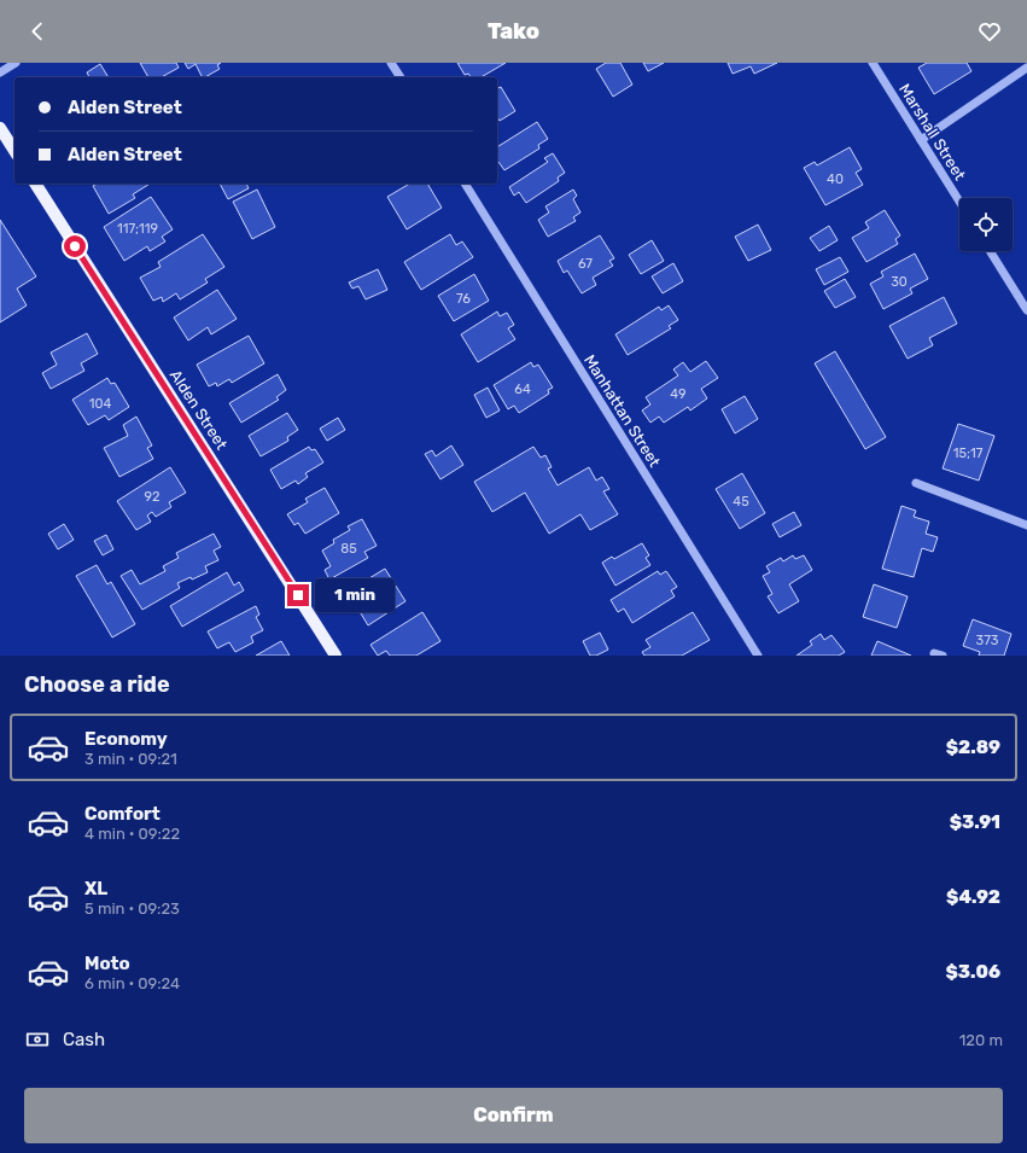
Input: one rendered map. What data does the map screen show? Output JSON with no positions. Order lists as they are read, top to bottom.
{
  "streets": {
    "main road": ["Alden Street"],
    "street": ["Marshall Street", "Manhattan Street"]
  },
  "house_numbers": [
    "40",
    "117;119",
    "67",
    "30",
    "76",
    "64",
    "49",
    "104",
    "15;17",
    "92",
    "45",
    "85",
    "373"
  ],
  "page": {
    "header": "Tako",
    "banner": ["Alden Street", "Alden Street"],
    "bubble": "1 min",
    "heading": "Choose a ride",
    "list": [
      {
        "name": "Economy",
        "note": "3 min · 09:21",
        "value": "$2.89"
      },
      {
        "name": "Comfort",
        "note": "4 min · 09:22",
        "value": "$3.91"
      },
      {
        "name": "XL",
        "note": "5 min · 09:23",
        "value": "$4.92"
      },
      {
        "name": "Moto",
        "note": "6 min · 09:24",
        "value": "$3.06"
      }
    ],
    "pay": ["Cash", "120 m"],
    "buttons": "Confirm"
  }
}
